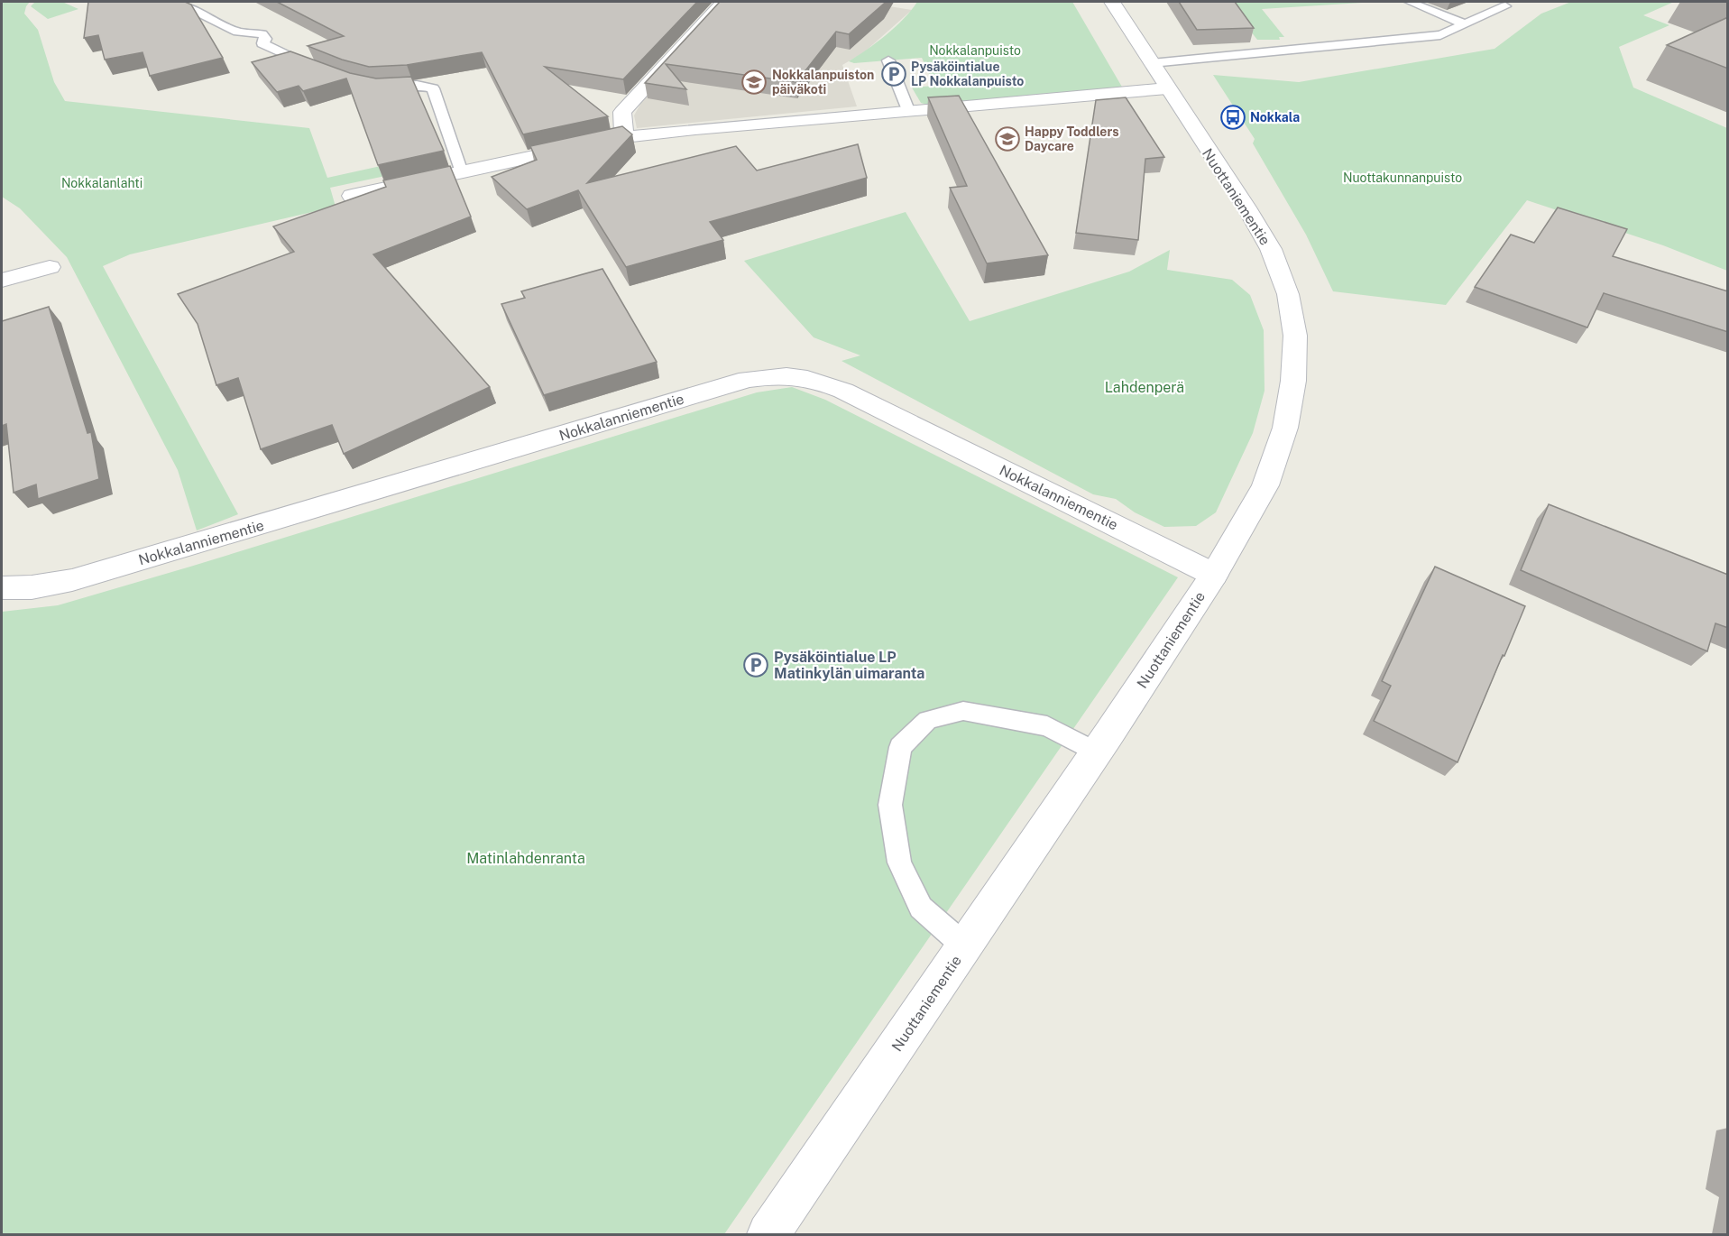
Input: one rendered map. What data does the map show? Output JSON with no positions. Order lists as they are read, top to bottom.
{
  "streets": {
    "street": ["Nuottaniementie", "Nokkalanniementie"]
  },
  "crossings": [
    ["Nuottaniementie", "Nokkalanniementie"]
  ],
  "parks": [
    "Nokkalanpuisto",
    "Nuottakunnanpuisto",
    "Nokkalanlahti",
    "Lahdenperä",
    "Matinlahdenranta"
  ],
  "places": {
    "parking": ["Pysäköintialue LP Nokkalanpuisto", "Pysäköintialue LP Matinkylän uimaranta"],
    "school or university": ["Nokkalanpuiston päiväkoti", "Happy Toddlers Daycare"],
    "bus stop": ["Nokkala"]
  }
}
